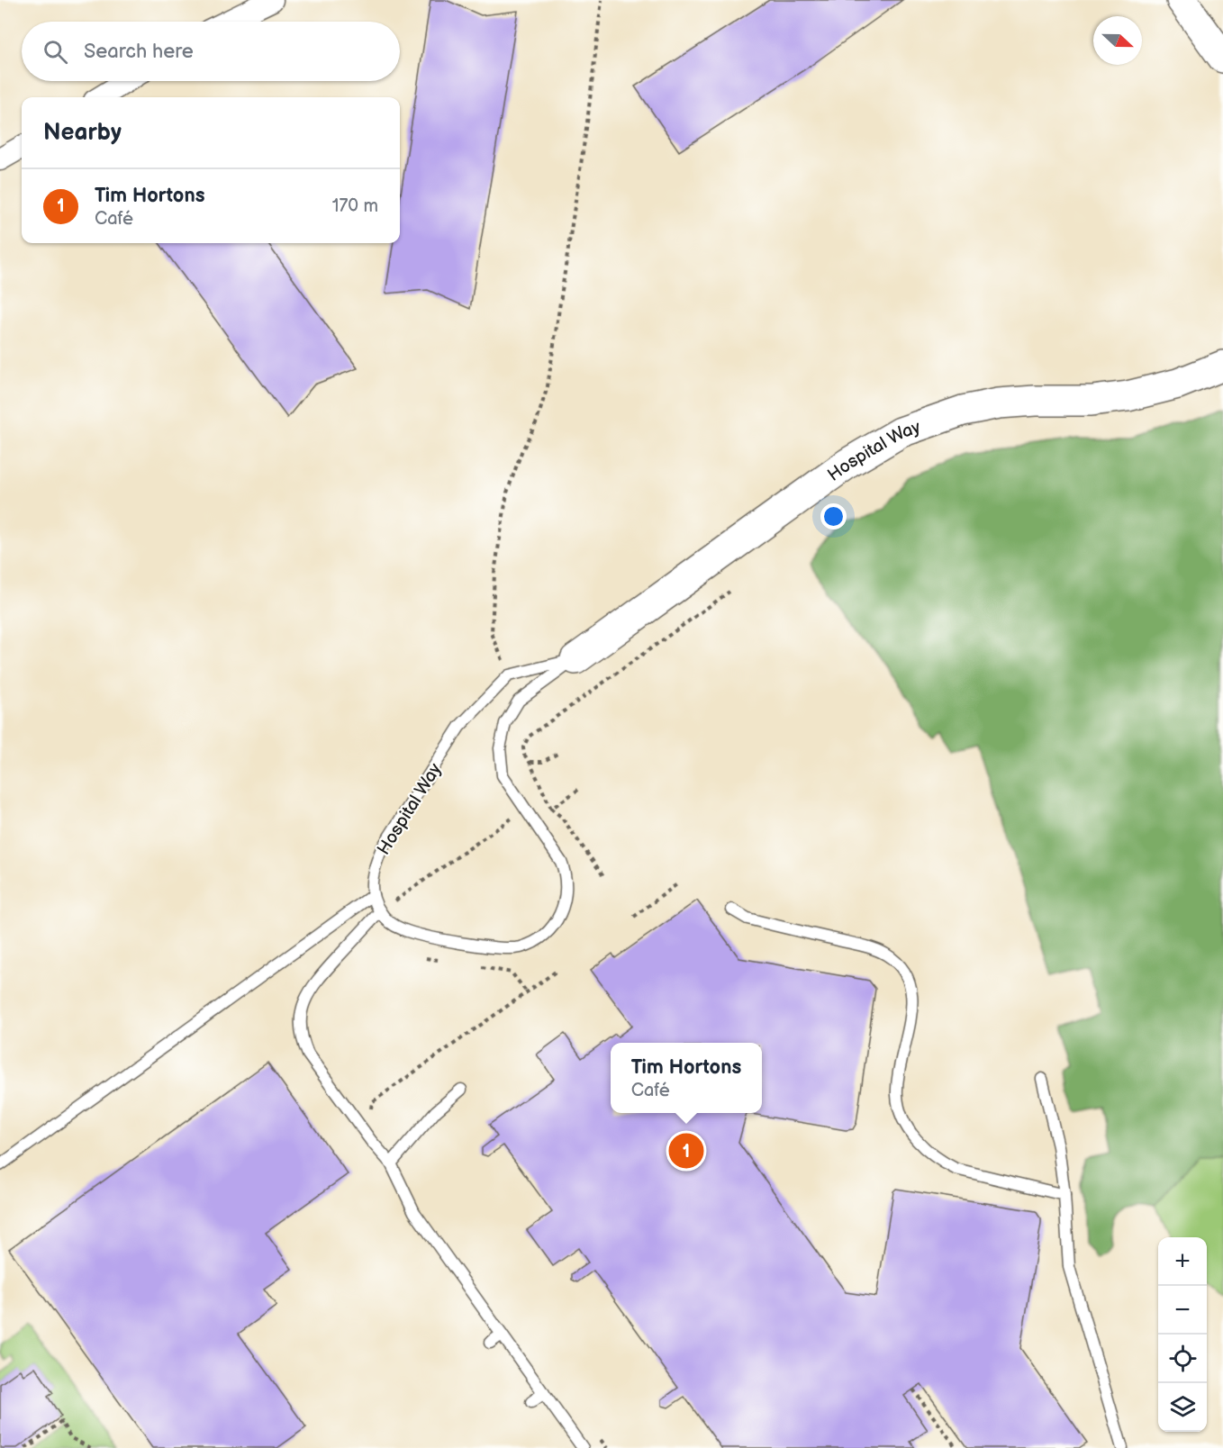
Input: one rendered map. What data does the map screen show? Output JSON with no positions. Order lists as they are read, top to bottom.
{
  "streets": {
    "street": ["Hospital Way"]
  },
  "north": "right",
  "page": {
    "search": "Search here",
    "heading": "Nearby",
    "list": [
      {
        "mark": "1",
        "name": "Tim Hortons",
        "note": "Café",
        "value": "170 m"
      }
    ],
    "popup": ["Tim Hortons", "Café"],
    "pins": "1",
    "map_buttons": ["+", "−"]
  }
}
